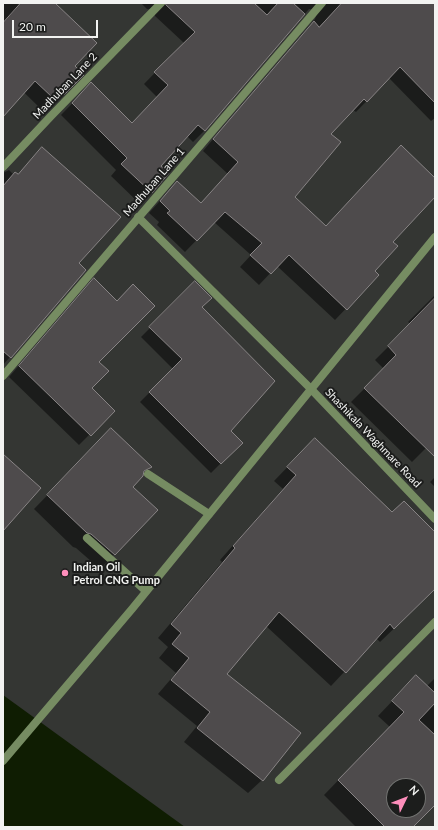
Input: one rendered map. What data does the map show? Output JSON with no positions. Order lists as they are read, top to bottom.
{
  "streets": {
    "street": ["Madhuban Lane 2", "Madhuban Lane 1", "Shashikala Waghmare Road"]
  },
  "crossings": [
    ["Madhuban Lane 1", "Shashikala Waghmare Road"]
  ],
  "places": ["Indian Oil Petrol CNG Pump"],
  "scale_bar": "20 m",
  "north": "top right"
}
